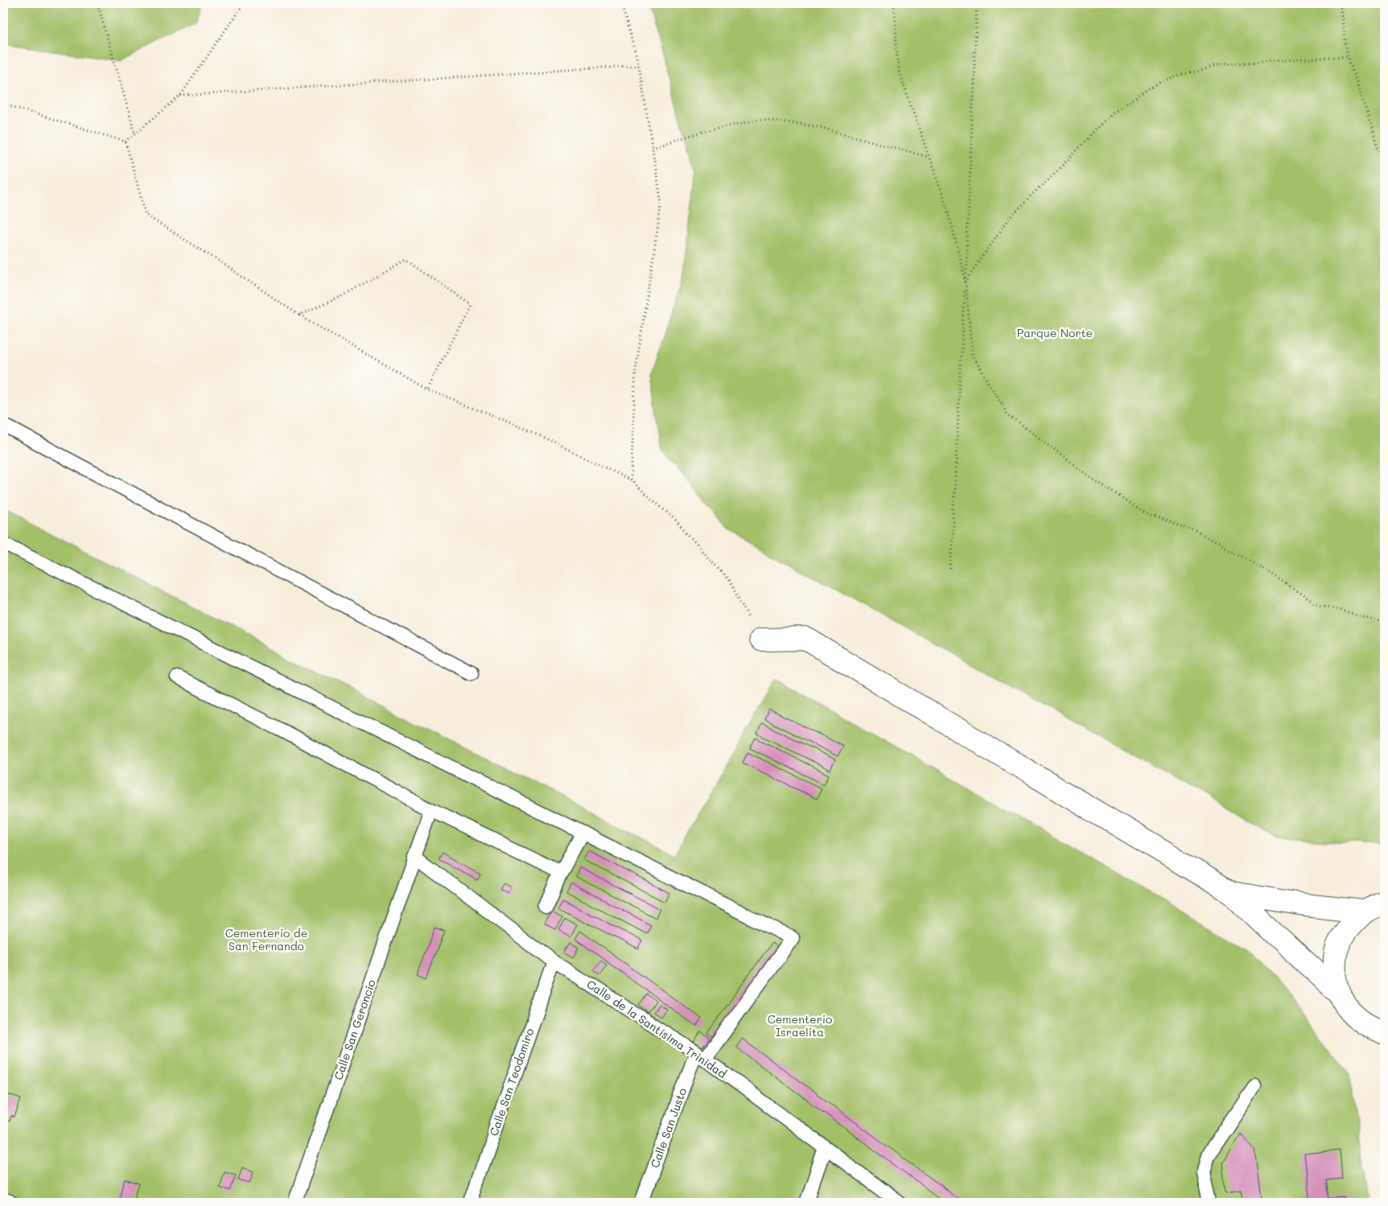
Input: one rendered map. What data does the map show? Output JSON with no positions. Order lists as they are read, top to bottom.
{
  "streets": {
    "lane": [
      "Calle de la Santísima Trinidad",
      "Calle San Geroncio",
      "Calle San Teodomiro",
      "Calle San Justo"
    ]
  },
  "crossings": [
    ["Calle de la Santísima Trinidad", "Calle San Geroncio"],
    ["Calle de la Santísima Trinidad", "Calle San Teodomiro"],
    ["Calle de la Santísima Trinidad", "Calle San Justo"]
  ],
  "parks": ["Parque Norte", "Cementerio de San Fernando", "Cementerio Israelita"]
}
